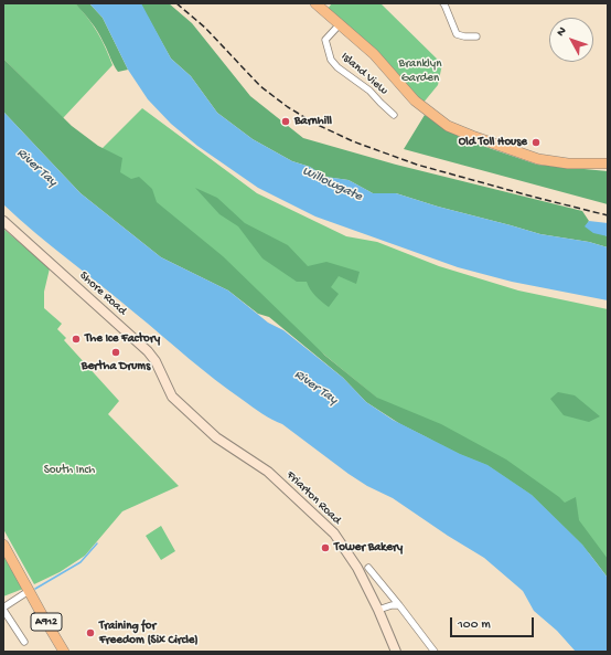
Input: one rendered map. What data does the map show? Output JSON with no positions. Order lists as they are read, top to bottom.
{
  "streets": {
    "main road": ["A912"],
    "street": ["Island View", "Shore Road", "Friarton Road"]
  },
  "crossings": [
    ["Shore Road", "Friarton Road"]
  ],
  "water": ["River Tay", "Willowgate"],
  "parks": ["Branklyn Garden", "South Inch"],
  "places": [
    "Barnhill",
    "Old Toll House",
    "The Ice Factory",
    "Bertha Drums",
    "Tower Bakery",
    "Training for Freedom (Six Circle)"
  ],
  "scale_bar": "100 m",
  "north": "top left"
}
